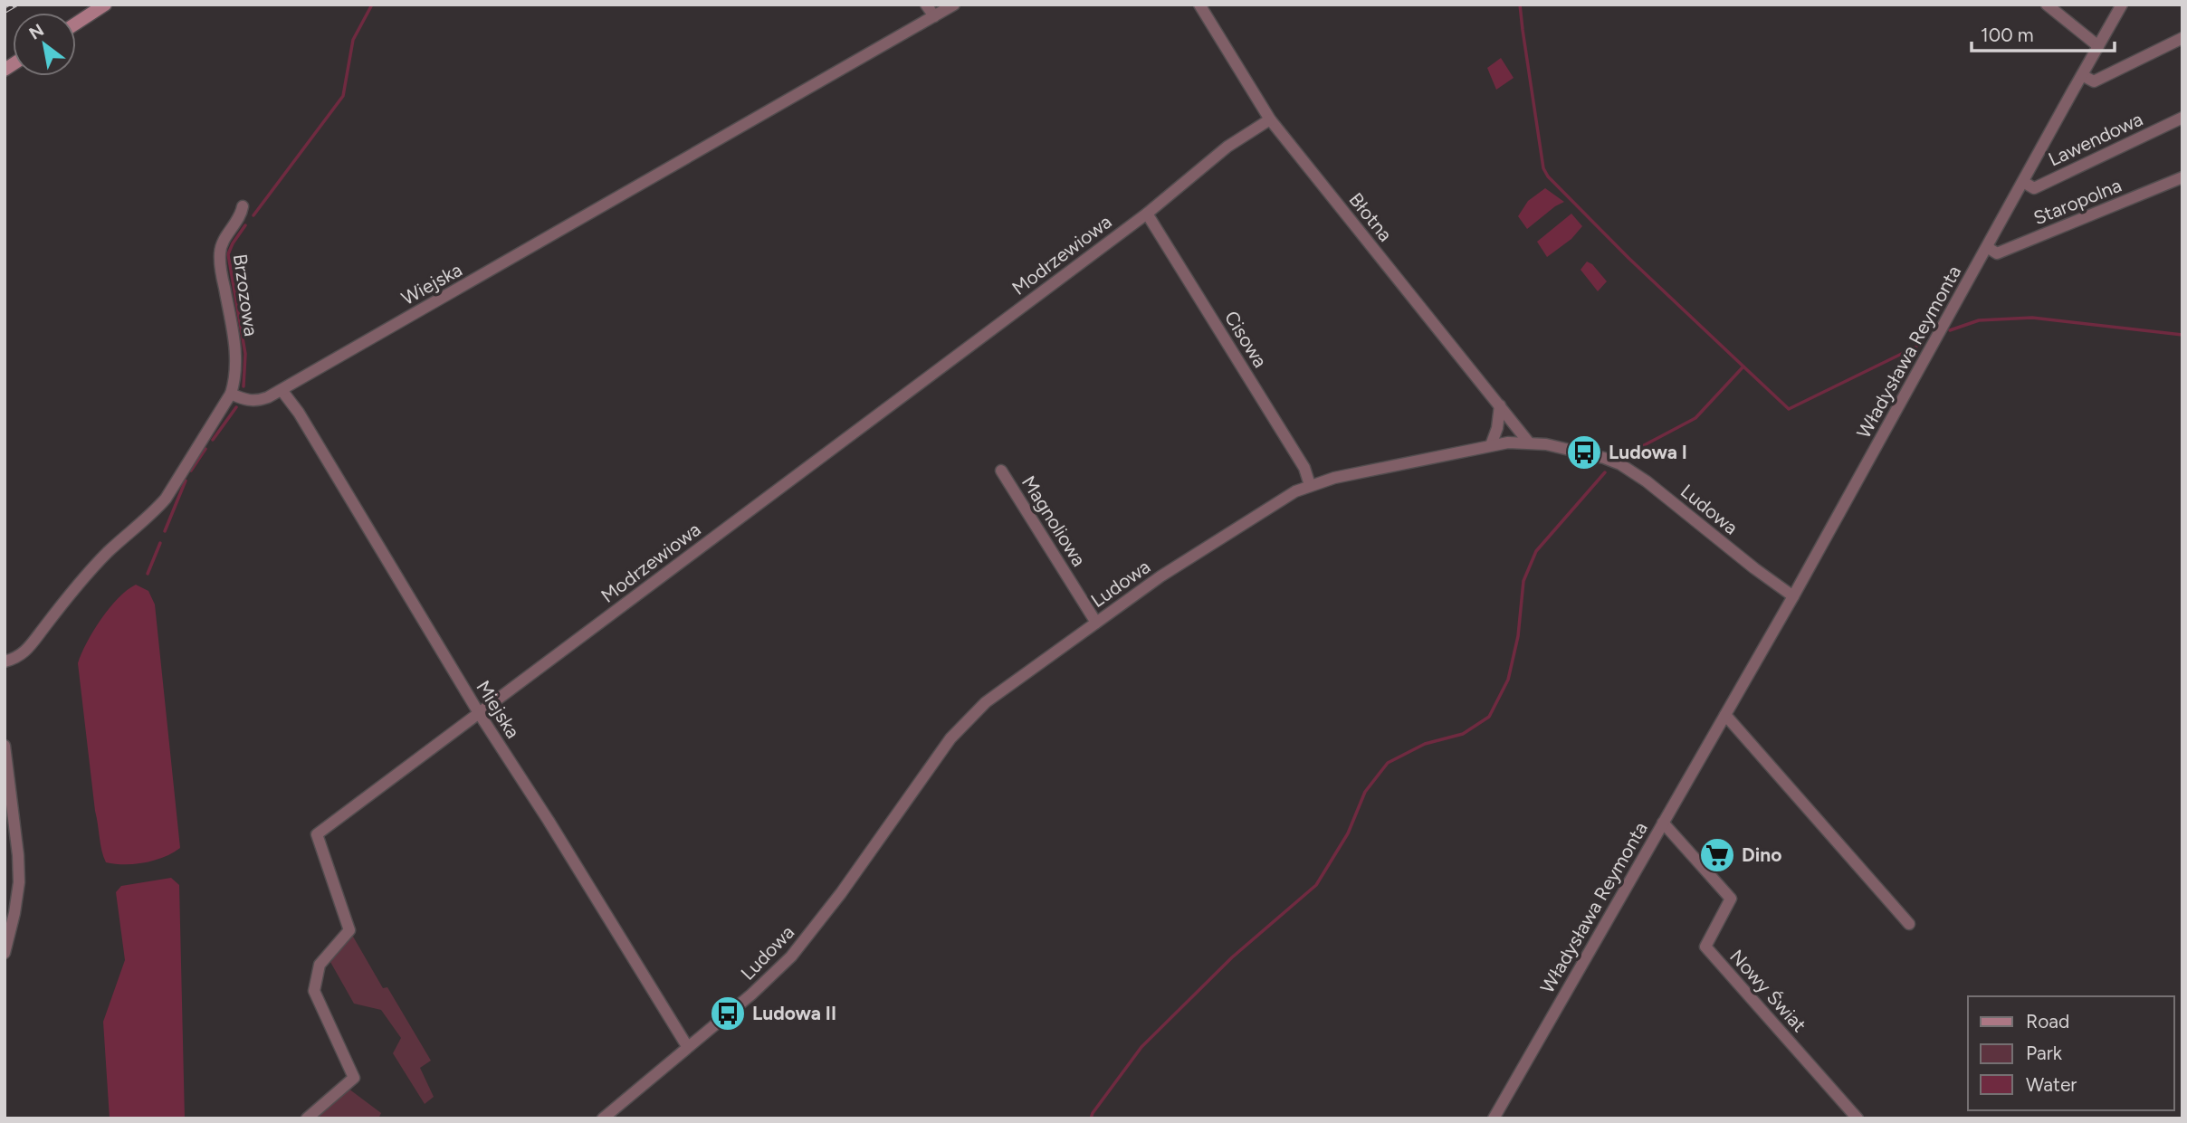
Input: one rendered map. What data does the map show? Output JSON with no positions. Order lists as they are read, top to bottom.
{
  "streets": {
    "street": [
      "Lawendowa",
      "Staropolna",
      "Błotna",
      "Modrzewiowa",
      "Wiejska",
      "Brzozowa",
      "Cisowa",
      "Władysława Reymonta",
      "Ludowa",
      "Magnoliowa",
      "Miejska",
      "Nowy Świat"
    ]
  },
  "crossings": [
    ["Lawendowa", "Władysława Reymonta"],
    ["Staropolna", "Władysława Reymonta"],
    ["Błotna", "Modrzewiowa"],
    ["Błotna", "Ludowa"],
    ["Modrzewiowa", "Cisowa"],
    ["Modrzewiowa", "Miejska"],
    ["Wiejska", "Brzozowa"],
    ["Wiejska", "Miejska"],
    ["Cisowa", "Ludowa"],
    ["Władysława Reymonta", "Ludowa"],
    ["Władysława Reymonta", "Nowy Świat"],
    ["Ludowa", "Magnoliowa"],
    ["Ludowa", "Miejska"]
  ],
  "places": {
    "bus stop": ["Ludowa I", "Ludowa II"],
    "supermarket": ["Dino"]
  },
  "legend": ["Road", "Park", "Water"],
  "scale_bar": "100 m",
  "north": "top left"
}
